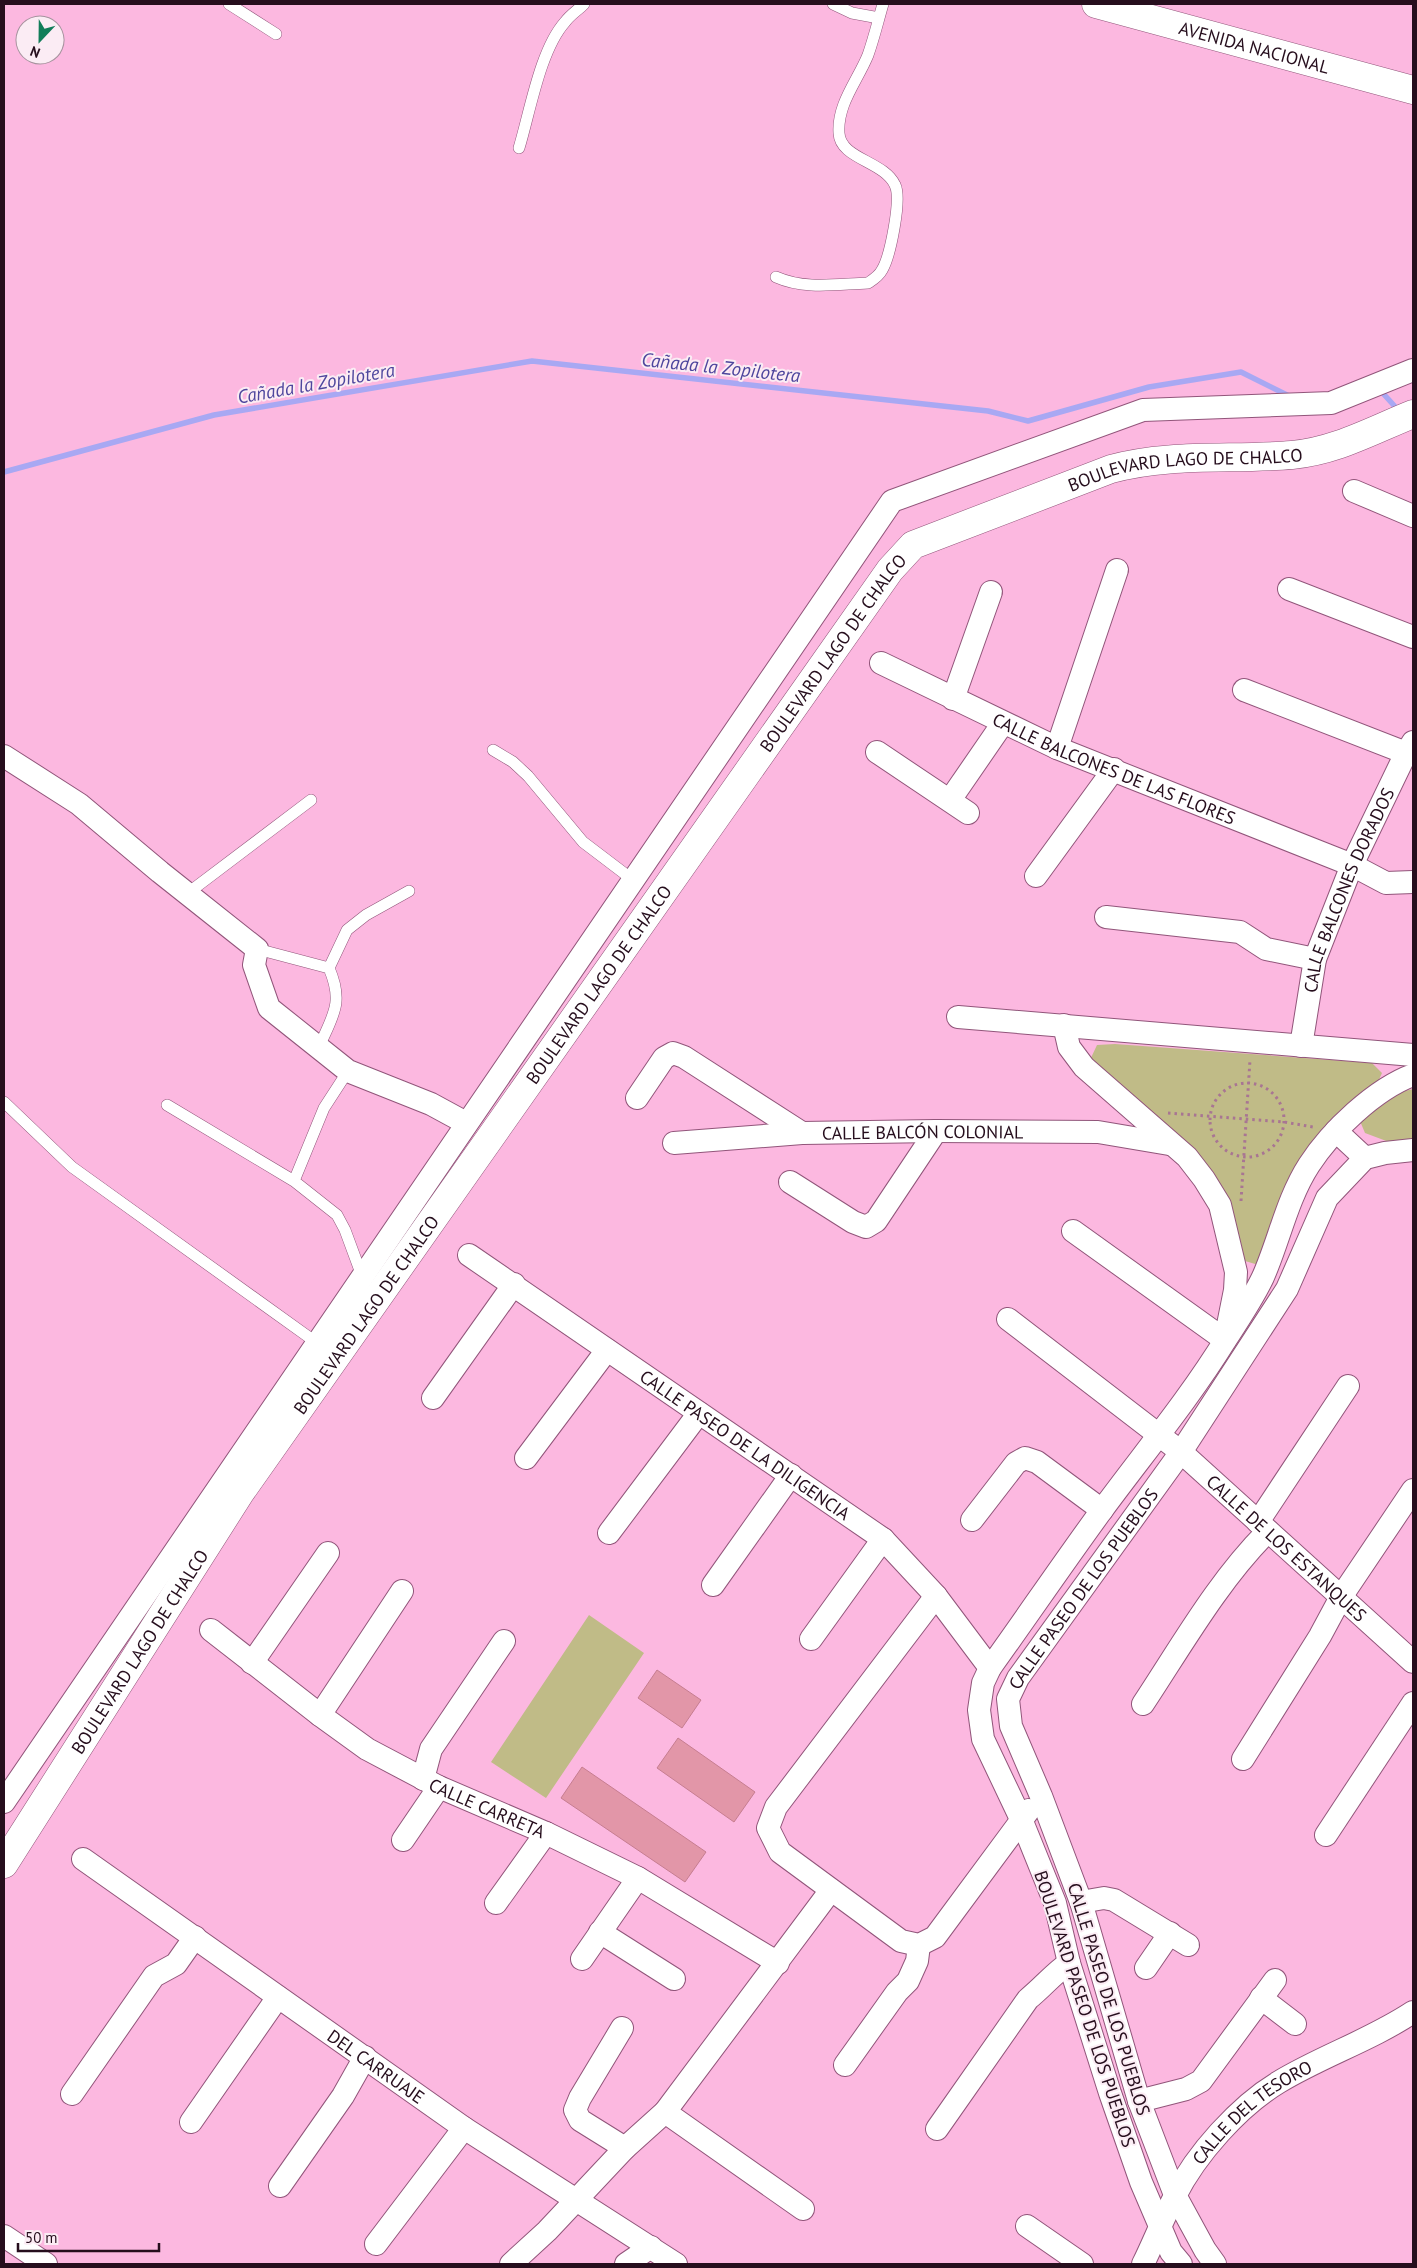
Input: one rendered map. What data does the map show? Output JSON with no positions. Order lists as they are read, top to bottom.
{
  "streets": {
    "main road": ["AVENIDA NACIONAL", "BOULEVARD LAGO DE CHALCO"],
    "street": [
      "CALLE BALCONES DE LAS FLORES",
      "CALLE BALCONES DORADOS",
      "CALLE BALCÓN COLONIAL",
      "CALLE PASEO DE LA DILIGENCIA",
      "CALLE DE LOS ESTANQUES",
      "CALLE PASEO DE LOS PUEBLOS",
      "CALLE CARRETA",
      "BOULEVARD PASEO DE LOS PUEBLOS",
      "DEL CARRUAJE",
      "CALLE DEL TESORO"
    ]
  },
  "crossings": [
    ["CALLE BALCONES DE LAS FLORES", "CALLE BALCONES DORADOS"],
    ["CALLE PASEO DE LA DILIGENCIA", "CALLE PASEO DE LOS PUEBLOS"],
    ["CALLE PASEO DE LA DILIGENCIA", "BOULEVARD PASEO DE LOS PUEBLOS"],
    ["CALLE DE LOS ESTANQUES", "CALLE PASEO DE LOS PUEBLOS"],
    ["CALLE PASEO DE LOS PUEBLOS", "BOULEVARD PASEO DE LOS PUEBLOS"],
    ["CALLE PASEO DE LOS PUEBLOS", "CALLE DEL TESORO"],
    ["BOULEVARD PASEO DE LOS PUEBLOS", "CALLE DEL TESORO"]
  ],
  "water": ["Cañada la Zopilotera"],
  "scale_bar": "50 m",
  "north": "bottom"
}
